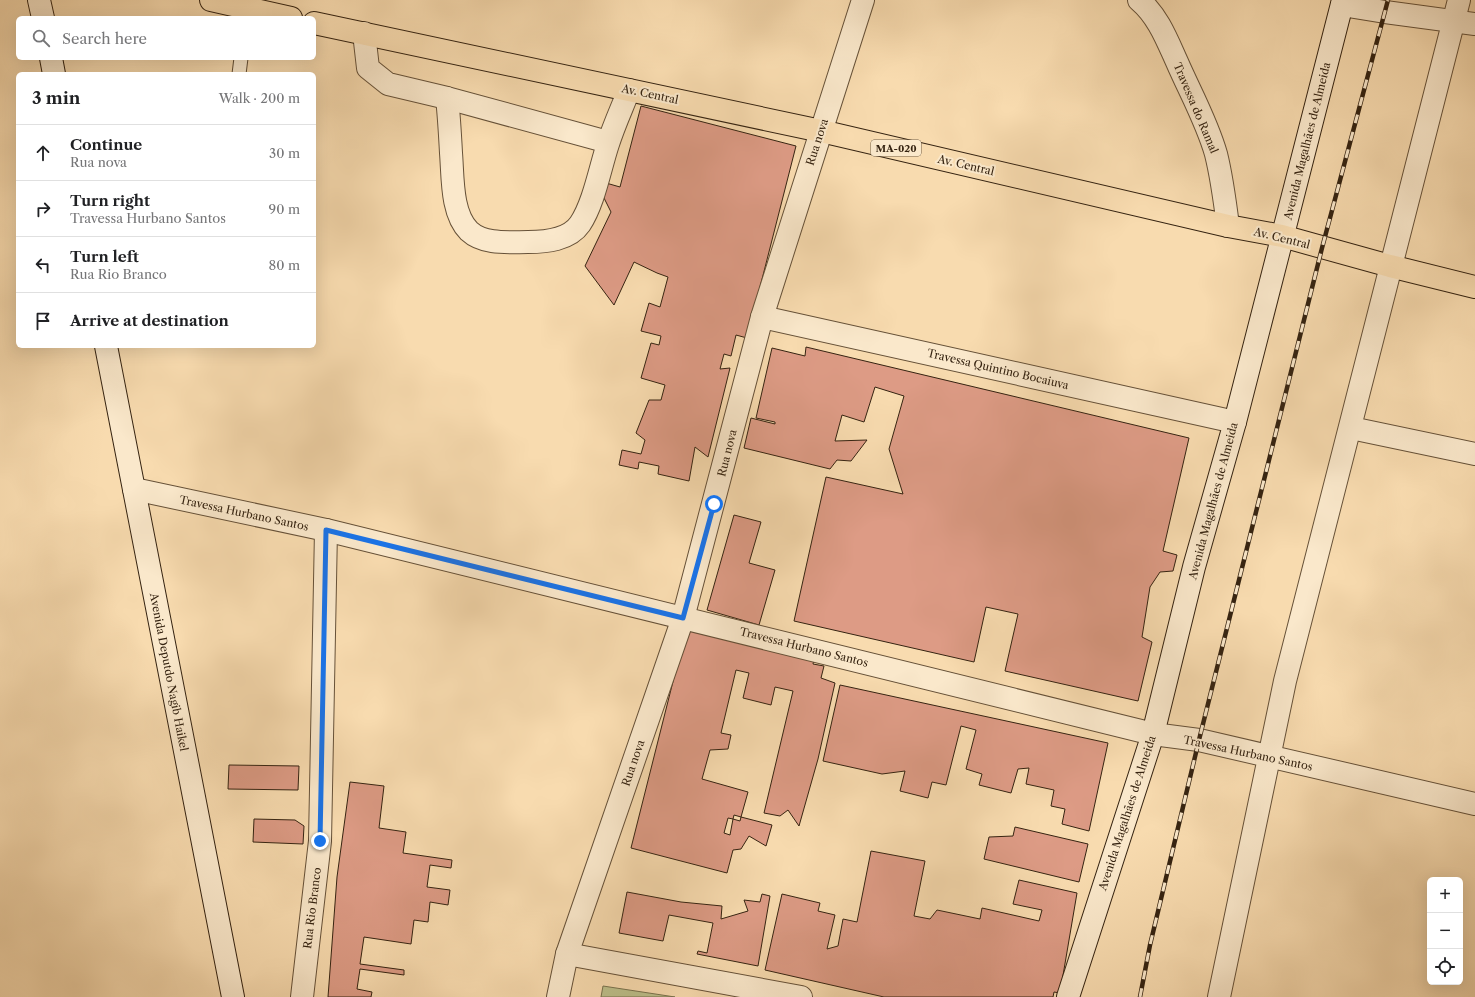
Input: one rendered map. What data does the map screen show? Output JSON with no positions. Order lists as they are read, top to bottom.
{
  "streets": {
    "main road": ["Av. Central", "MA-020"],
    "street": [
      "Travessa do Ramal",
      "Avenida Magalhães de Almeida",
      "Rua nova",
      "Travessa Quintino Bocaiuva",
      "Travessa Hurbano Santos",
      "Avenida Deputdo Nagib Haikel",
      "Rua Rio Branco"
    ]
  },
  "crossings": [
    ["Av. Central", "Travessa do Ramal"],
    ["Av. Central", "Avenida Magalhães de Almeida"],
    ["Av. Central", "Rua nova"],
    ["Avenida Magalhães de Almeida", "Travessa Quintino Bocaiuva"],
    ["Avenida Magalhães de Almeida", "Travessa Hurbano Santos"],
    ["Rua nova", "Travessa Quintino Bocaiuva"],
    ["Rua nova", "Travessa Hurbano Santos"],
    ["Travessa Hurbano Santos", "Avenida Deputdo Nagib Haikel"],
    ["Travessa Hurbano Santos", "Rua Rio Branco"]
  ],
  "page": {
    "search": "Search here",
    "heading": ["3 min", "Walk · 200 m"],
    "list": [
      ["Continue", "Rua nova", "30 m"],
      ["Turn right", "Travessa Hurbano Santos", "90 m"],
      ["Turn left", "Rua Rio Branco", "80 m"],
      "Arrive at destination"
    ],
    "map_buttons": ["+", "−"]
  }
}
